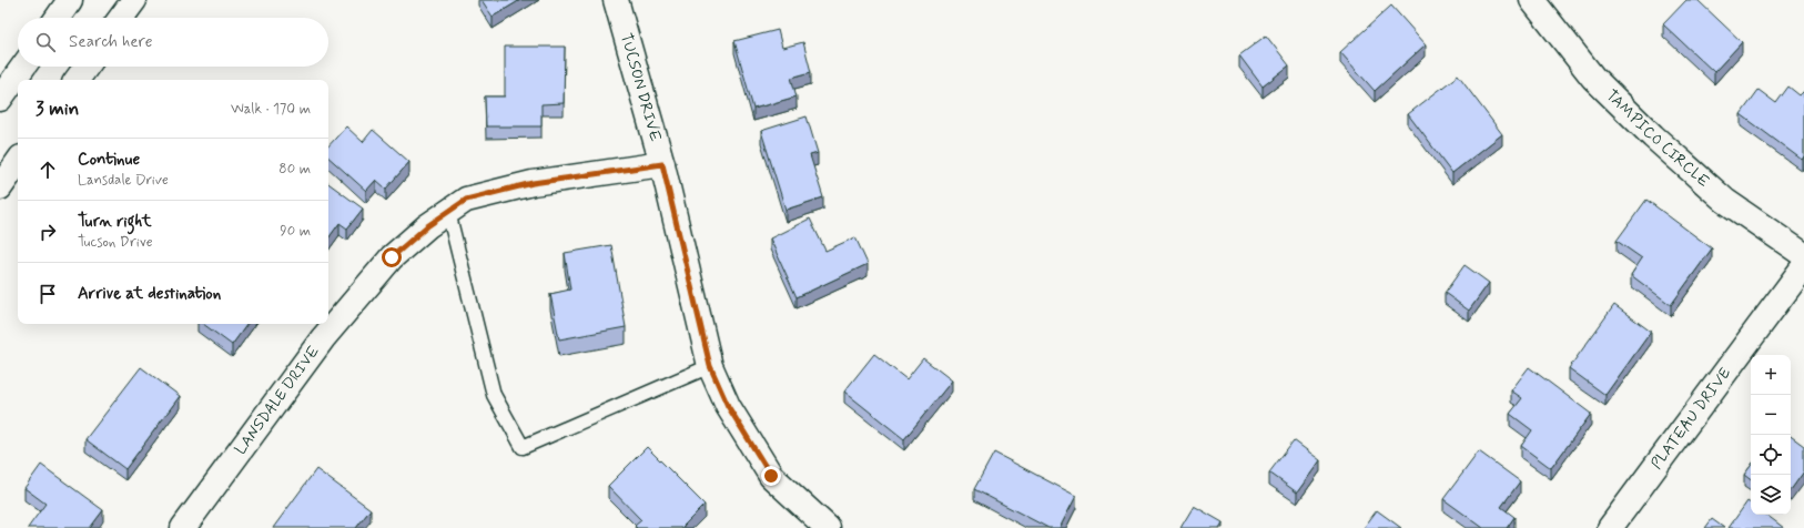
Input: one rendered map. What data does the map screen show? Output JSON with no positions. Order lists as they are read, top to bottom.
{
  "streets": {
    "street": [
      "TUCSON DRIVE",
      "TAMPICO CIRCLE",
      "LANSDALE DRIVE",
      "PLATEAU DRIVE"
    ]
  },
  "crossings": [
    ["TUCSON DRIVE", "LANSDALE DRIVE"]
  ],
  "page": {
    "search": "Search here",
    "heading": ["3 min", "Walk · 170 m"],
    "list": [
      ["Continue", "Lansdale Drive", "80 m"],
      ["Turn right", "Tucson Drive", "90 m"],
      "Arrive at destination"
    ],
    "map_buttons": ["+", "−"]
  }
}
